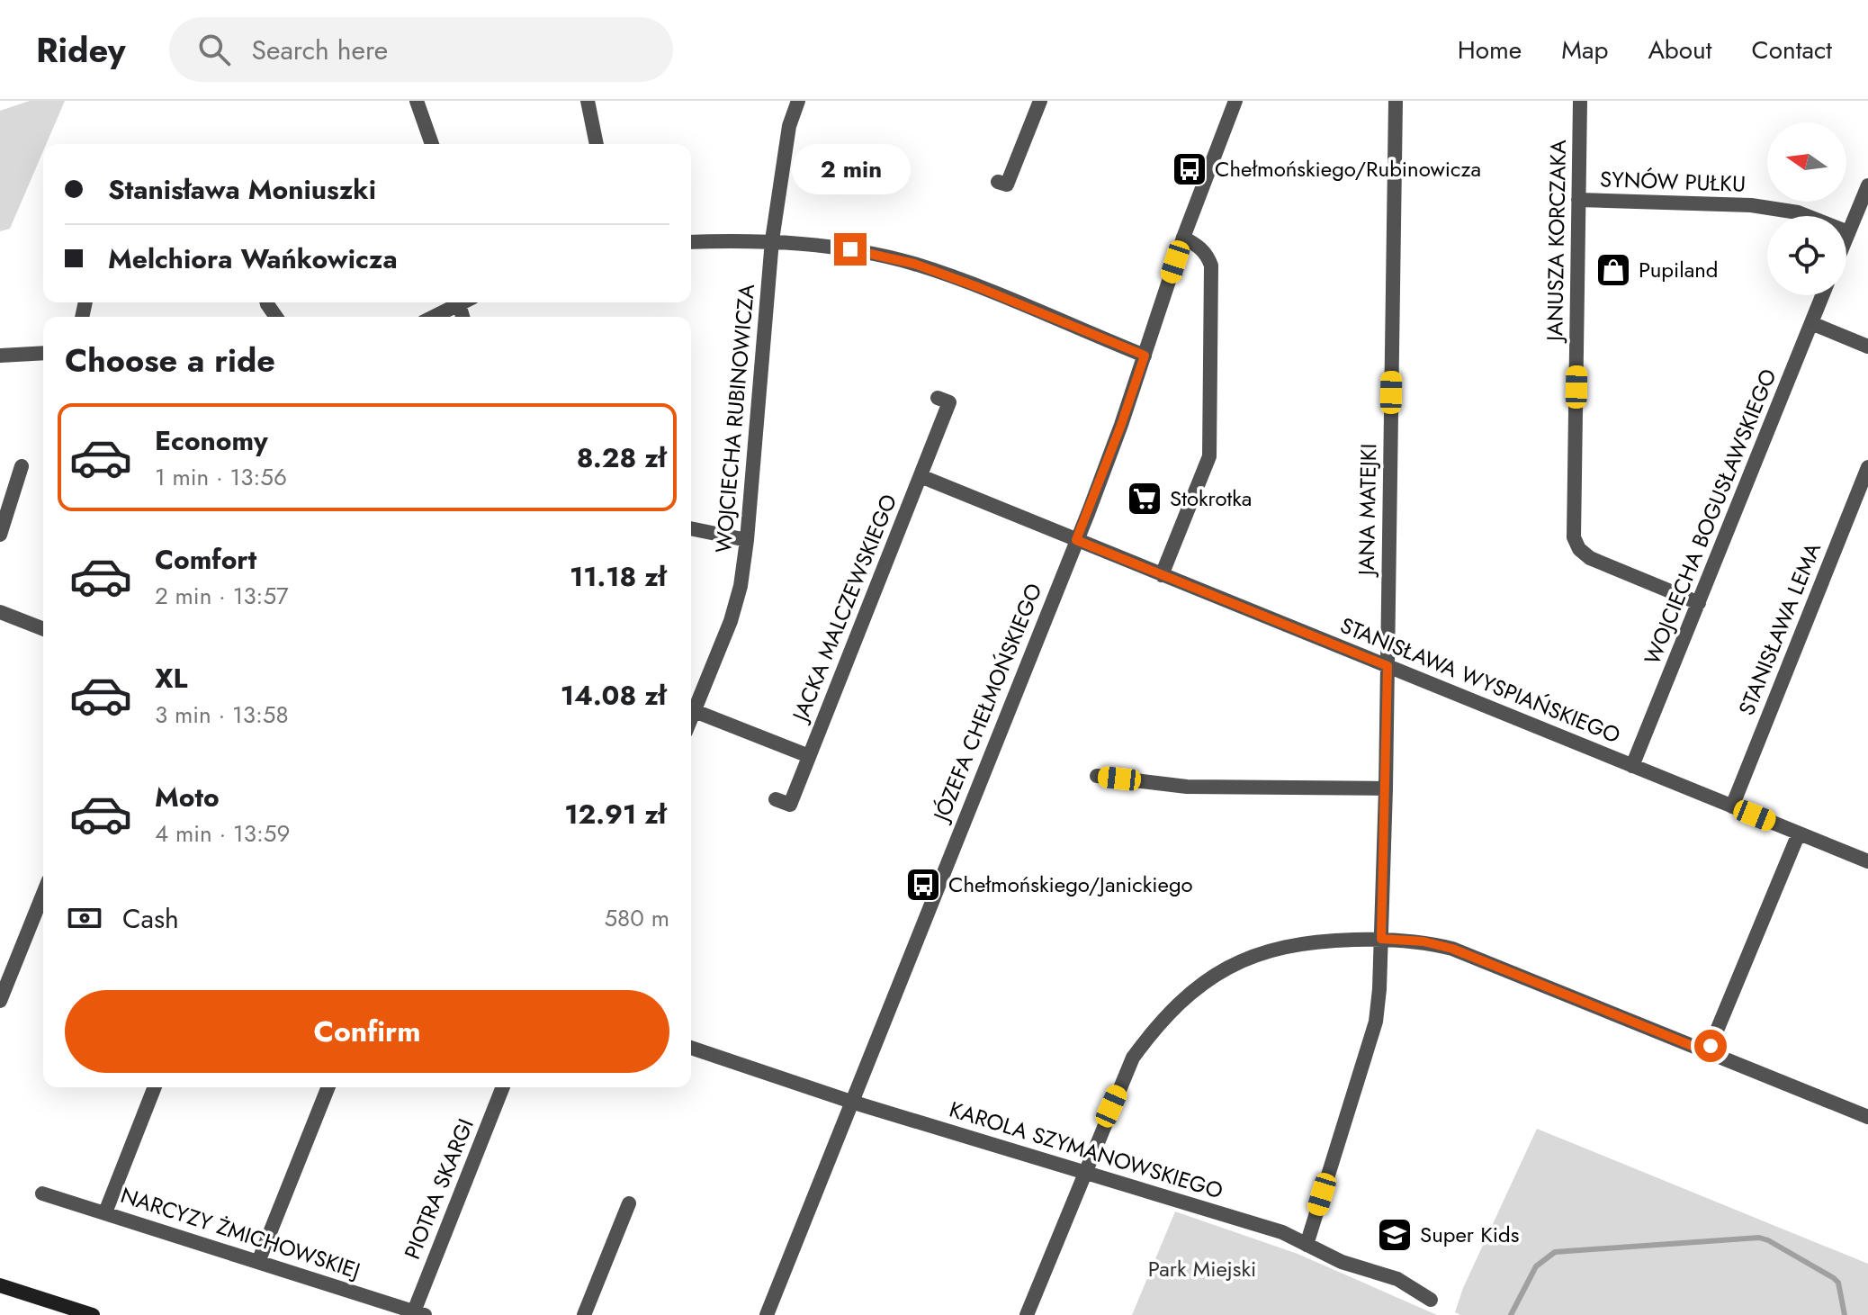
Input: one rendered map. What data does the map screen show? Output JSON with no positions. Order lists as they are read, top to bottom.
{
  "streets": {
    "street": [
      "SYNÓW PUŁKU",
      "JANUSZA KORCZAKA",
      "WOJCIECHA RUBINOWICZA",
      "JANA MATEJKI",
      "WOJCIECHA BOGUSŁAWSKIEGO",
      "JACKA MALCZEWSKIEGO",
      "STANISŁAWA LEMA",
      "STANISŁAWA WYSPIAŃSKIEGO",
      "JÓZEFA CHEŁMOŃSKIEGO",
      "KAROLA SZYMANOWSKIEGO",
      "PIOTRA SKARGI",
      "NARCYZY ŻMICHOWSKIEJ"
    ]
  },
  "crossings": [
    ["SYNÓW PUŁKU", "JANUSZA KORCZAKA"],
    ["JANUSZA KORCZAKA", "WOJCIECHA BOGUSŁAWSKIEGO"],
    ["WOJCIECHA RUBINOWICZA", "JACKA MALCZEWSKIEGO"],
    ["JANA MATEJKI", "STANISŁAWA WYSPIAŃSKIEGO"],
    ["JANA MATEJKI", "KAROLA SZYMANOWSKIEGO"],
    ["WOJCIECHA BOGUSŁAWSKIEGO", "STANISŁAWA WYSPIAŃSKIEGO"],
    ["JACKA MALCZEWSKIEGO", "STANISŁAWA WYSPIAŃSKIEGO"],
    ["JACKA MALCZEWSKIEGO", "JÓZEFA CHEŁMOŃSKIEGO"],
    ["STANISŁAWA LEMA", "STANISŁAWA WYSPIAŃSKIEGO"],
    ["STANISŁAWA WYSPIAŃSKIEGO", "JÓZEFA CHEŁMOŃSKIEGO"],
    ["JÓZEFA CHEŁMOŃSKIEGO", "KAROLA SZYMANOWSKIEGO"],
    ["PIOTRA SKARGI", "NARCYZY ŻMICHOWSKIEJ"]
  ],
  "parks": ["Park Miejski"],
  "places": {
    "bus stop": ["Chełmońskiego/Rubinowicza", "Chełmońskiego/Janickiego"],
    "shop": ["Pupiland"],
    "supermarket": ["Stokrotka"],
    "school or university": ["Super Kids"]
  },
  "north": "left",
  "page": {
    "header": "Ridey",
    "search": "Search here",
    "nav": [
      "Home",
      "Map",
      "About",
      "Contact"
    ],
    "bubble": "2 min",
    "banner": ["Stanisława Moniuszki", "Melchiora Wańkowicza"],
    "heading": "Choose a ride",
    "list": [
      {
        "name": "Economy",
        "note": "1 min · 13:56",
        "value": "8.28 zł"
      },
      {
        "name": "Comfort",
        "note": "2 min · 13:57",
        "value": "11.18 zł"
      },
      {
        "name": "XL",
        "note": "3 min · 13:58",
        "value": "14.08 zł"
      },
      {
        "name": "Moto",
        "note": "4 min · 13:59",
        "value": "12.91 zł"
      }
    ],
    "pay": ["Cash", "580 m"],
    "buttons": "Confirm"
  }
}
